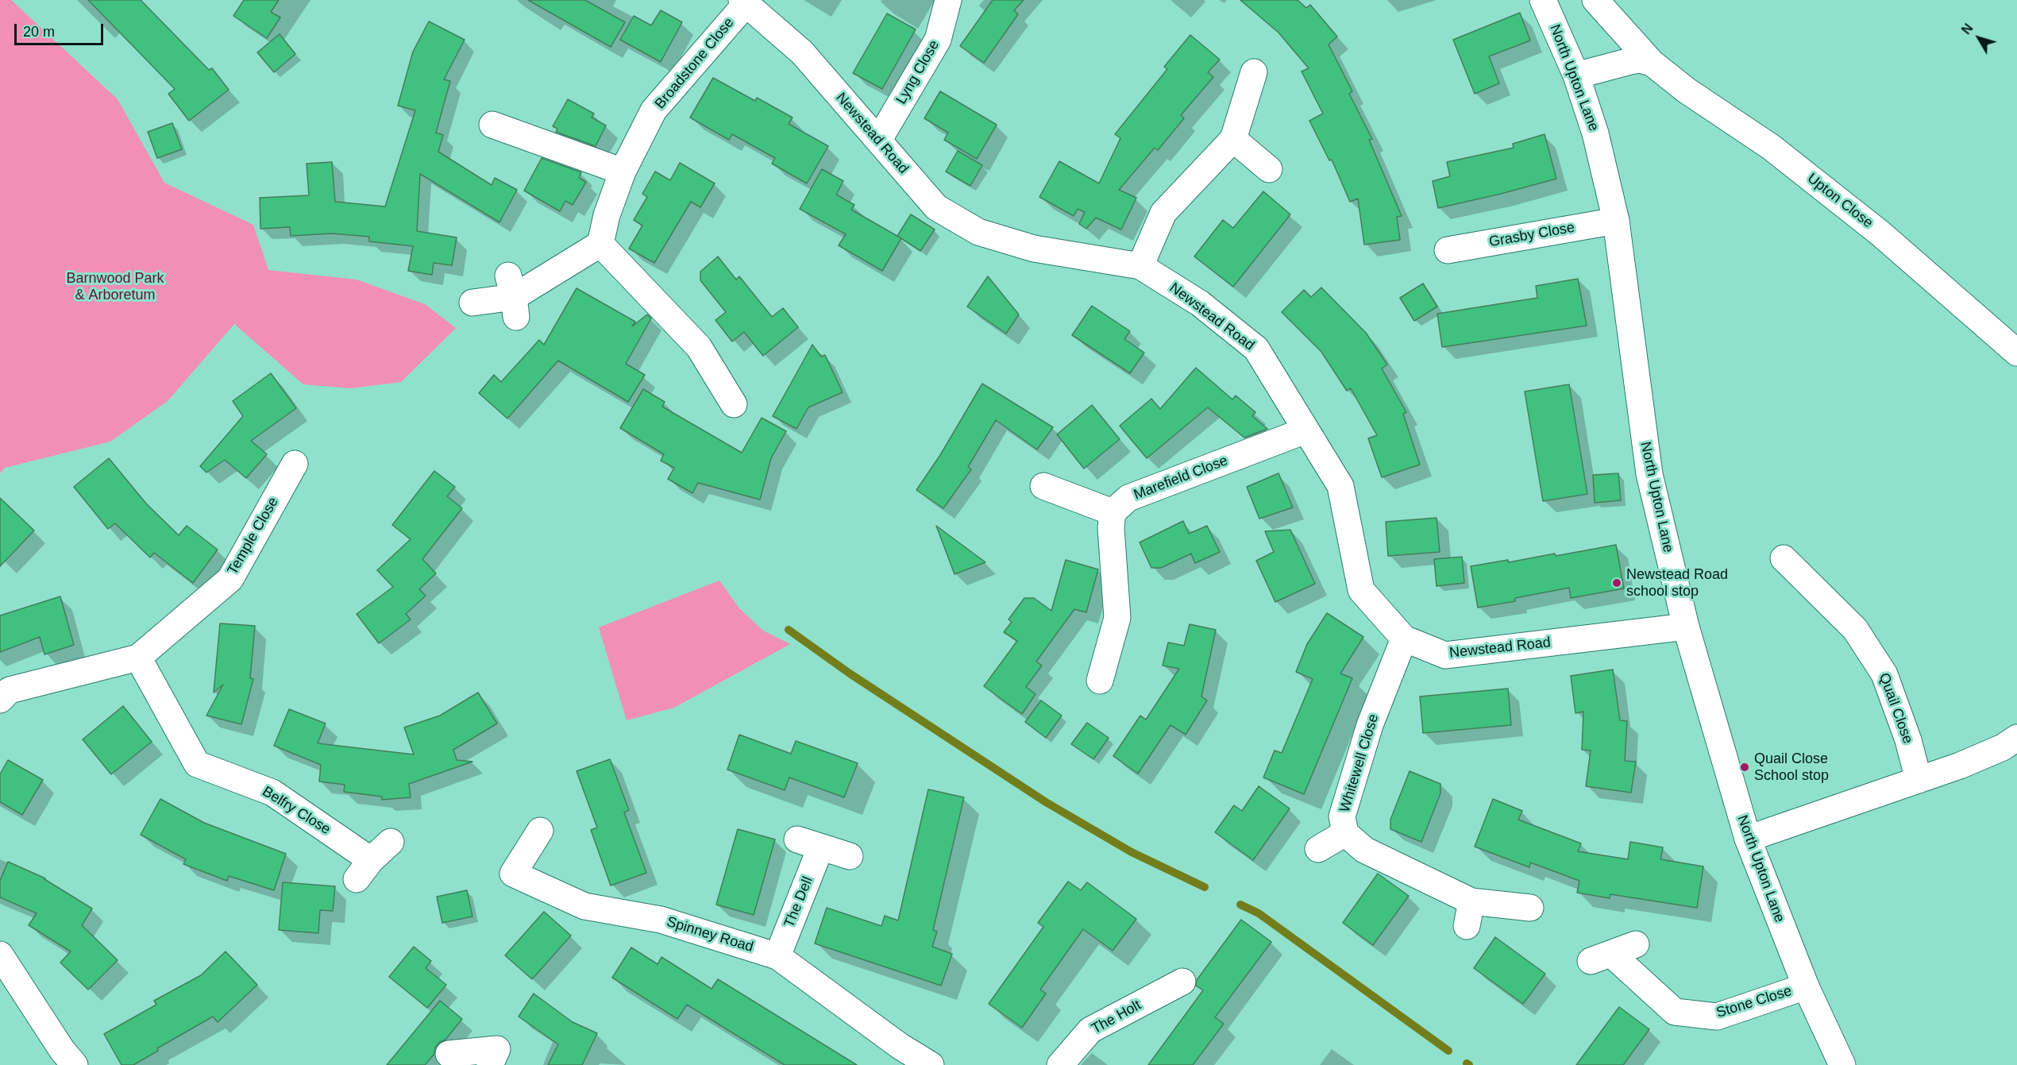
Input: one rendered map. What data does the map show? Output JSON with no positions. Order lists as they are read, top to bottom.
{
  "streets": {
    "street": [
      "Broadstone Close",
      "Lyng Close",
      "North Upton Lane",
      "Newstead Road",
      "Upton Close",
      "Grasby Close",
      "Marefield Close",
      "Temple Close",
      "Quail Close",
      "Whitewell Close",
      "Belfry Close",
      "The Dell",
      "Spinney Road",
      "Stone Close",
      "The Holt"
    ]
  },
  "crossings": [
    ["Broadstone Close", "Newstead Road"],
    ["Lyng Close", "Newstead Road"],
    ["North Upton Lane", "Newstead Road"],
    ["North Upton Lane", "Grasby Close"],
    ["North Upton Lane", "Stone Close"],
    ["Newstead Road", "Marefield Close"],
    ["Newstead Road", "Whitewell Close"],
    ["Temple Close", "Belfry Close"],
    ["The Dell", "Spinney Road"]
  ],
  "parks": ["Barnwood Park & Arboretum"],
  "places": ["Newstead Road school stop", "Quail Close School stop"],
  "scale_bar": "20 m",
  "north": "top left"
}
